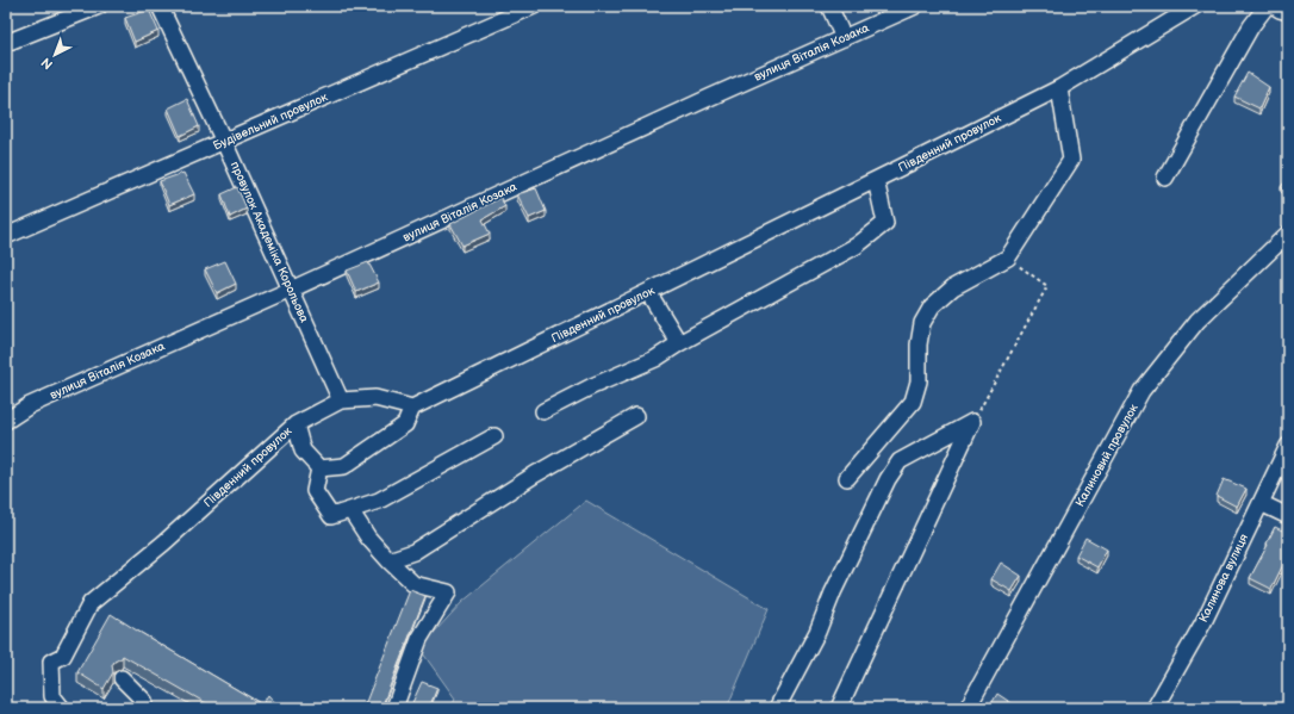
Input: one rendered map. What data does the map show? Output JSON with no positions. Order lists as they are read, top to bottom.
{
  "streets": {
    "street": [
      "вулиця Віталія Козака",
      "Будівельний провулок",
      "Південний провулок",
      "провулок Академіка Корольова",
      "Калиновий провулок",
      "Калинова вулиця"
    ]
  },
  "crossings": [
    ["вулиця Віталія Козака", "провулок Академіка Корольова"],
    ["Будівельний провулок", "провулок Академіка Корольова"],
    ["Південний провулок", "провулок Академіка Корольова"]
  ],
  "north": "bottom left"
}
